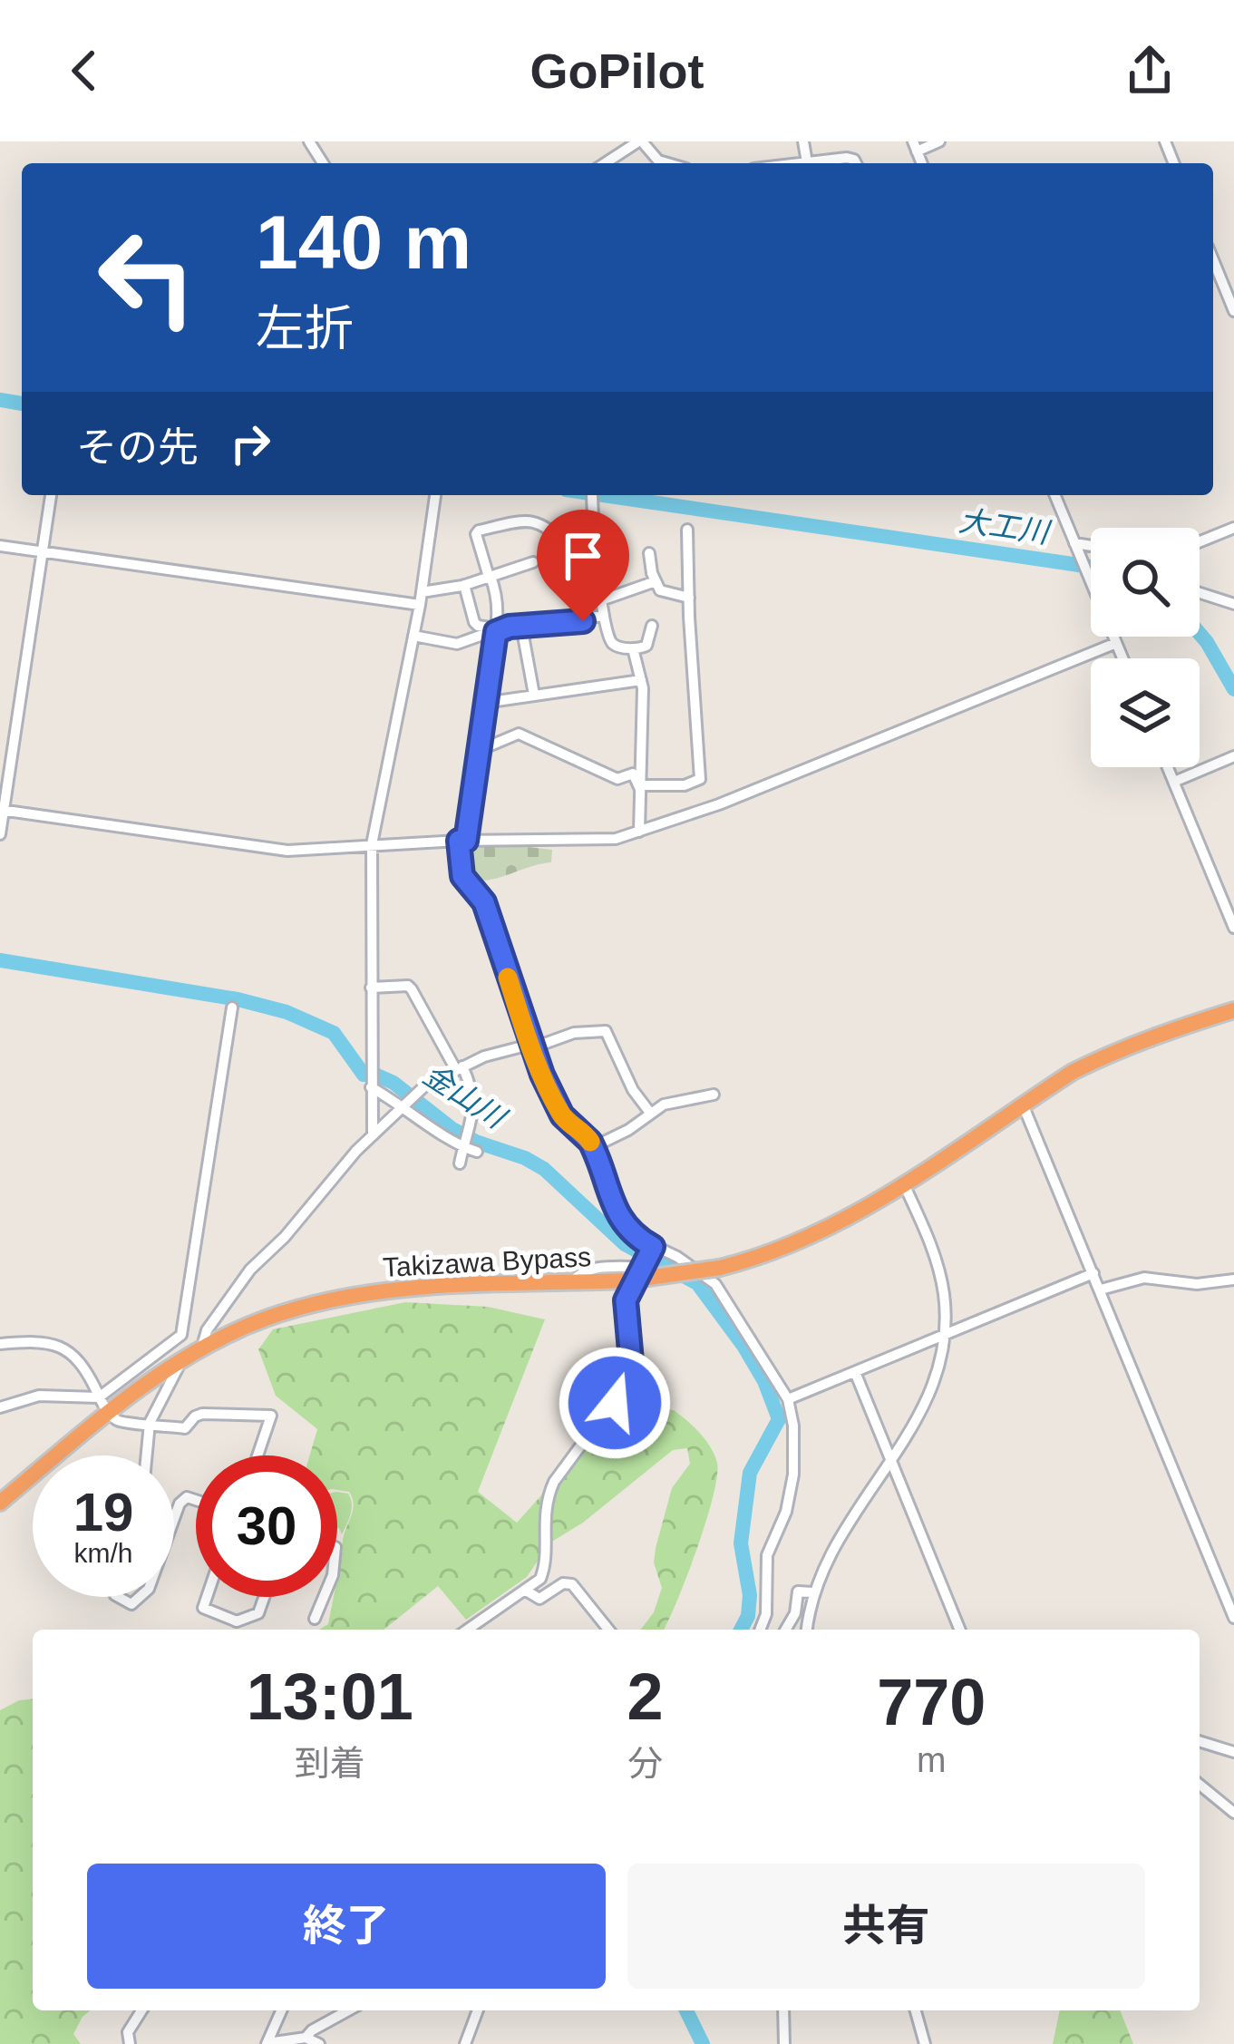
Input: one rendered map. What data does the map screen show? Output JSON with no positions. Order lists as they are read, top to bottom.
{
  "streets": {
    "highway": ["Takizawa Bypass"]
  },
  "water": ["大工川", "金山川"],
  "page": {
    "header": "GoPilot",
    "turn": ["140 m", "左折"],
    "then": "その先",
    "speed": "19 km/h",
    "limit": "30",
    "eta": [
      "13:01",
      "到着",
      "2",
      "分",
      "770",
      "m"
    ],
    "buttons": ["終了", "共有"]
  }
}
